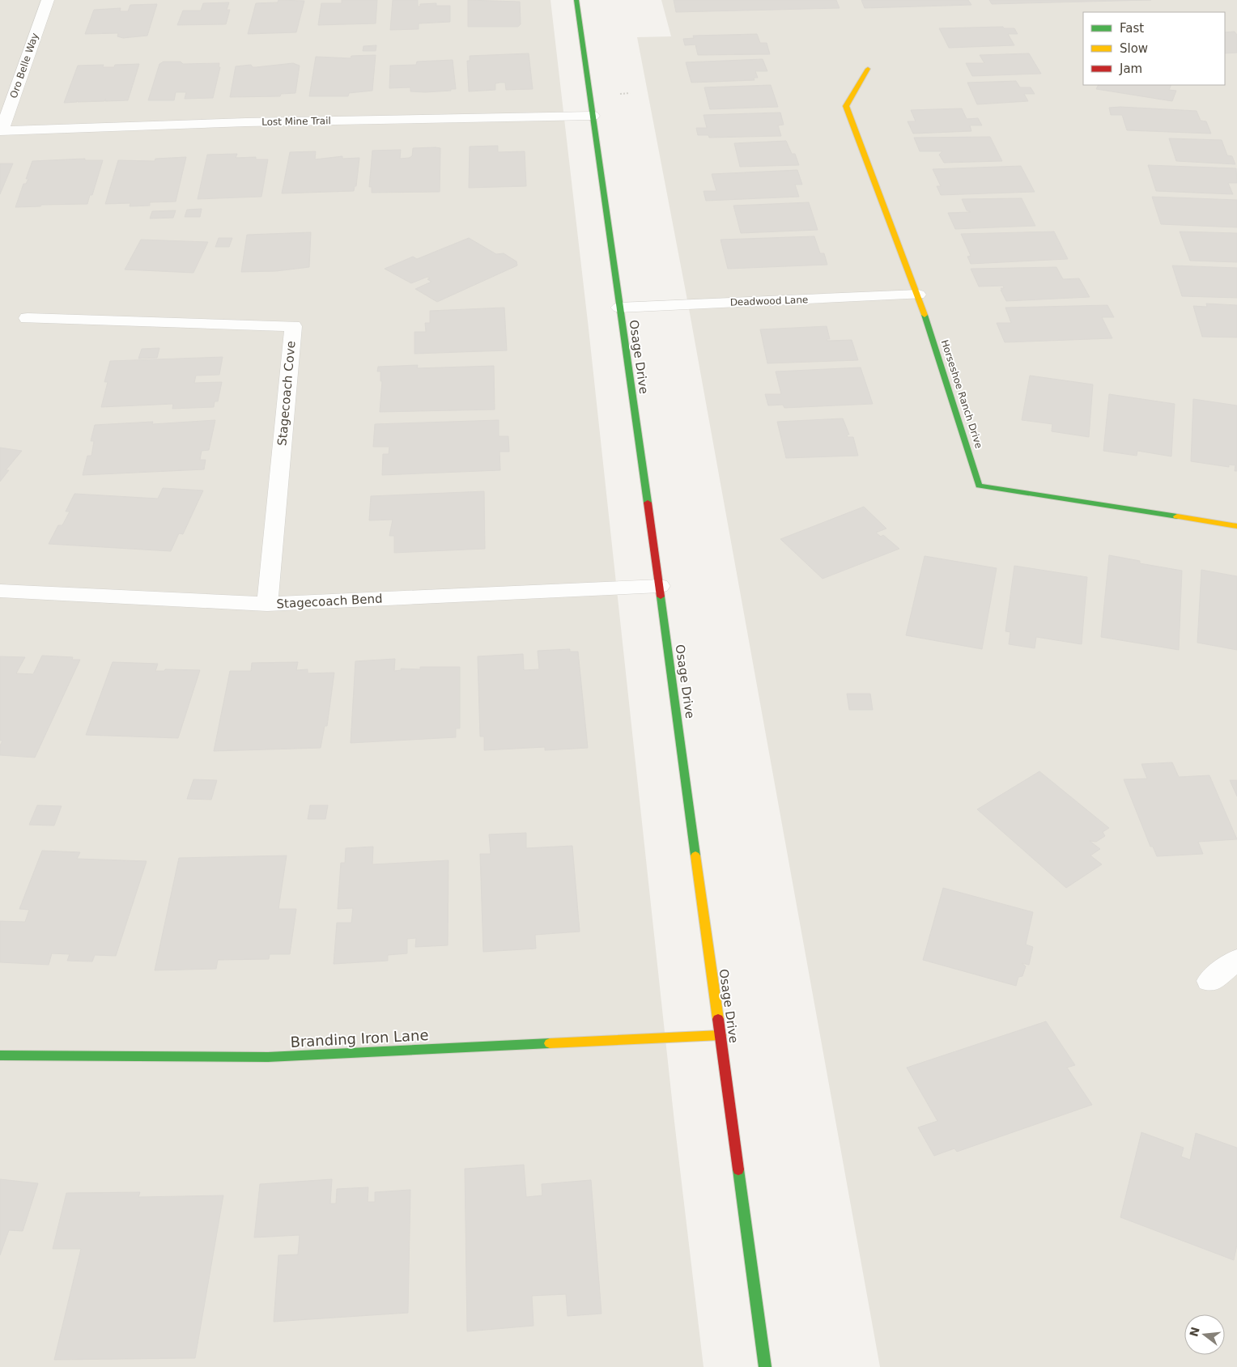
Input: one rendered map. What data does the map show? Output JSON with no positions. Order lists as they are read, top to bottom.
{
  "streets": {
    "street": [
      "Oro Belle Way",
      "Lost Mine Trail",
      "Deadwood Lane",
      "Osage Drive",
      "Stagecoach Cove",
      "Horseshoe Ranch Drive",
      "Stagecoach Bend",
      "Branding Iron Lane"
    ]
  },
  "crossings": [
    ["Oro Belle Way", "Lost Mine Trail"],
    ["Lost Mine Trail", "Osage Drive"],
    ["Deadwood Lane", "Osage Drive"],
    ["Deadwood Lane", "Horseshoe Ranch Drive"],
    ["Osage Drive", "Stagecoach Bend"],
    ["Osage Drive", "Branding Iron Lane"],
    ["Stagecoach Cove", "Stagecoach Bend"]
  ],
  "legend": ["Fast", "Slow", "Jam"],
  "north": "left"
}
